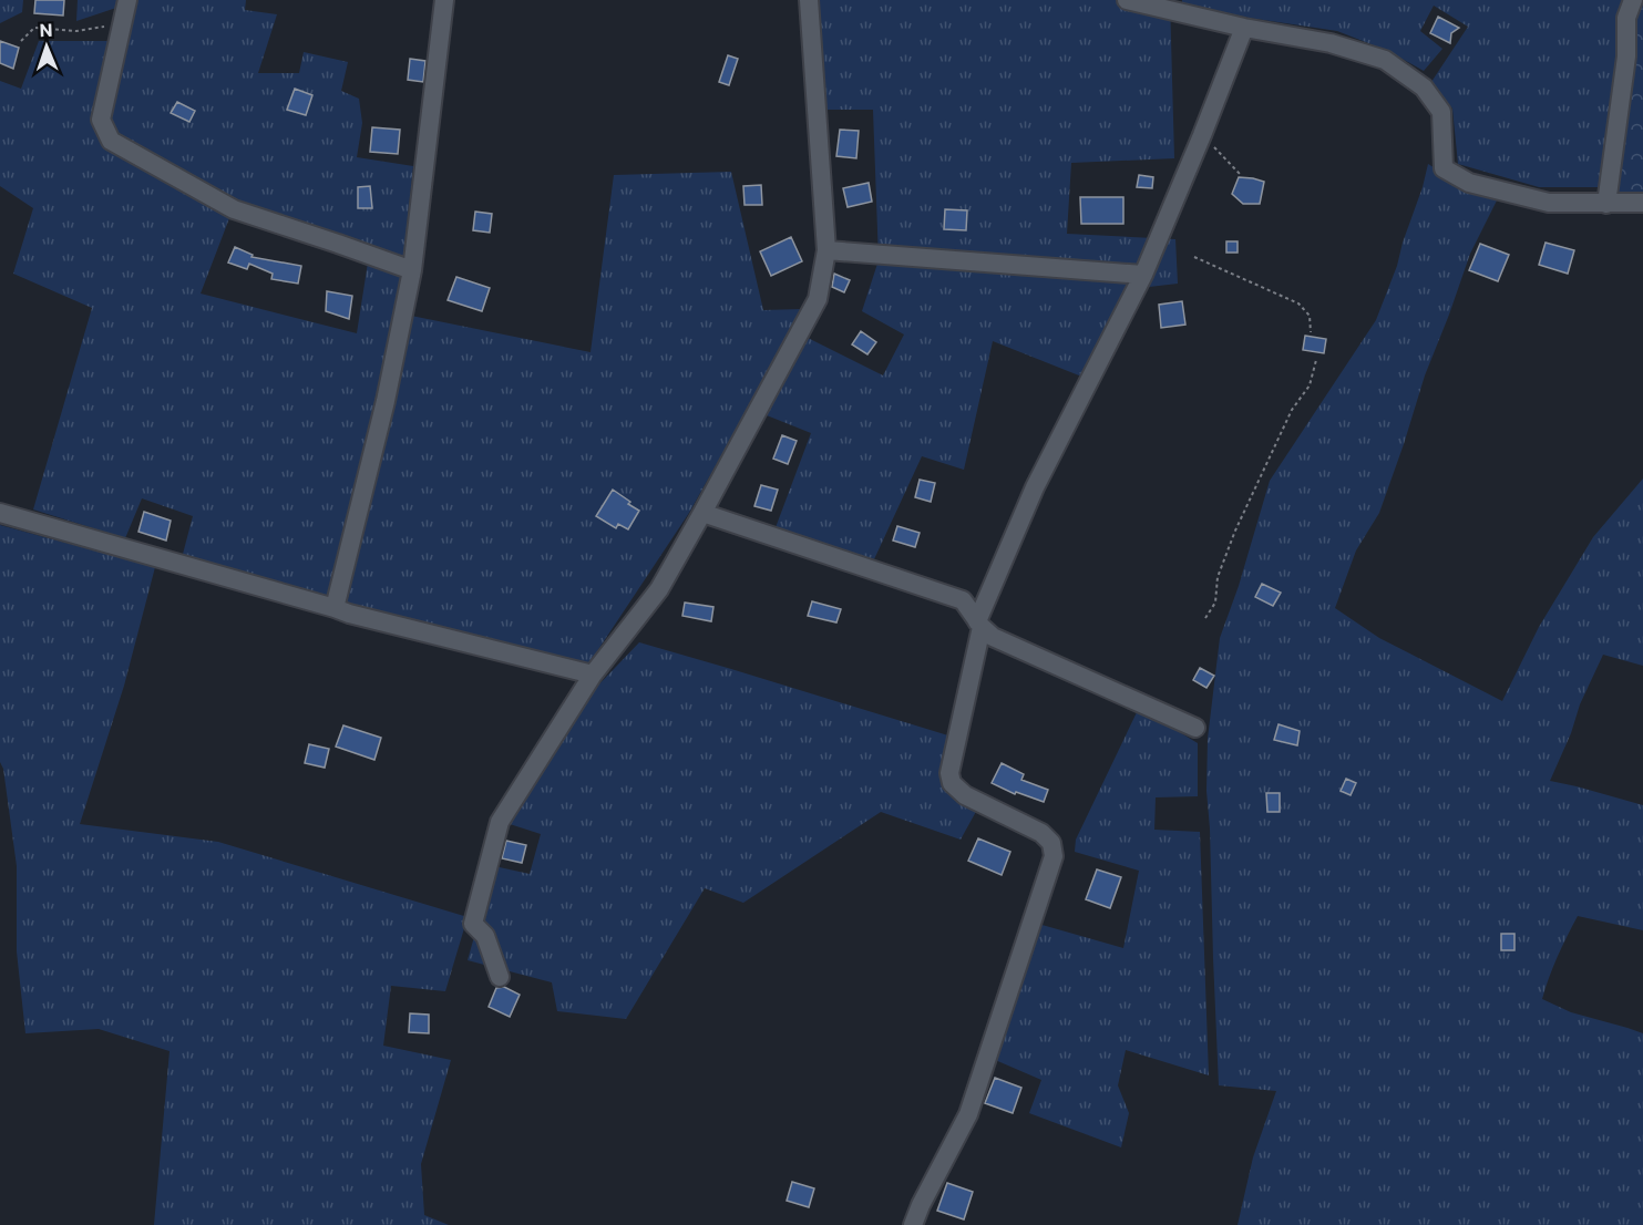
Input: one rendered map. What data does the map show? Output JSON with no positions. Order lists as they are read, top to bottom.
{
  "north": "top"
}
